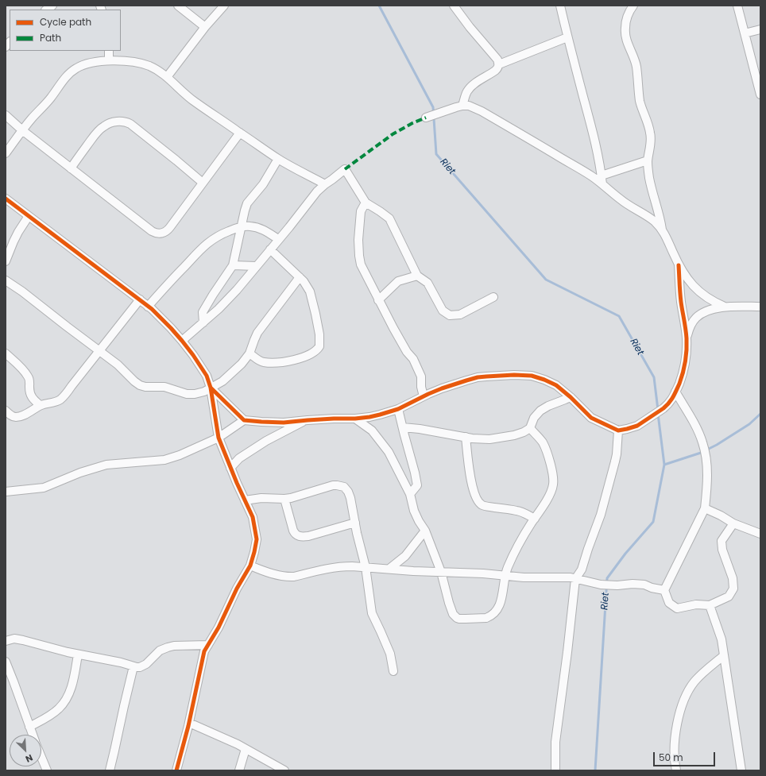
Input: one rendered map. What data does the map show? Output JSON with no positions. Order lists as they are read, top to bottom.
{
  "water": ["Riet"],
  "legend": ["Cycle path", "Path"],
  "scale_bar": "50 m",
  "north": "bottom right"
}
